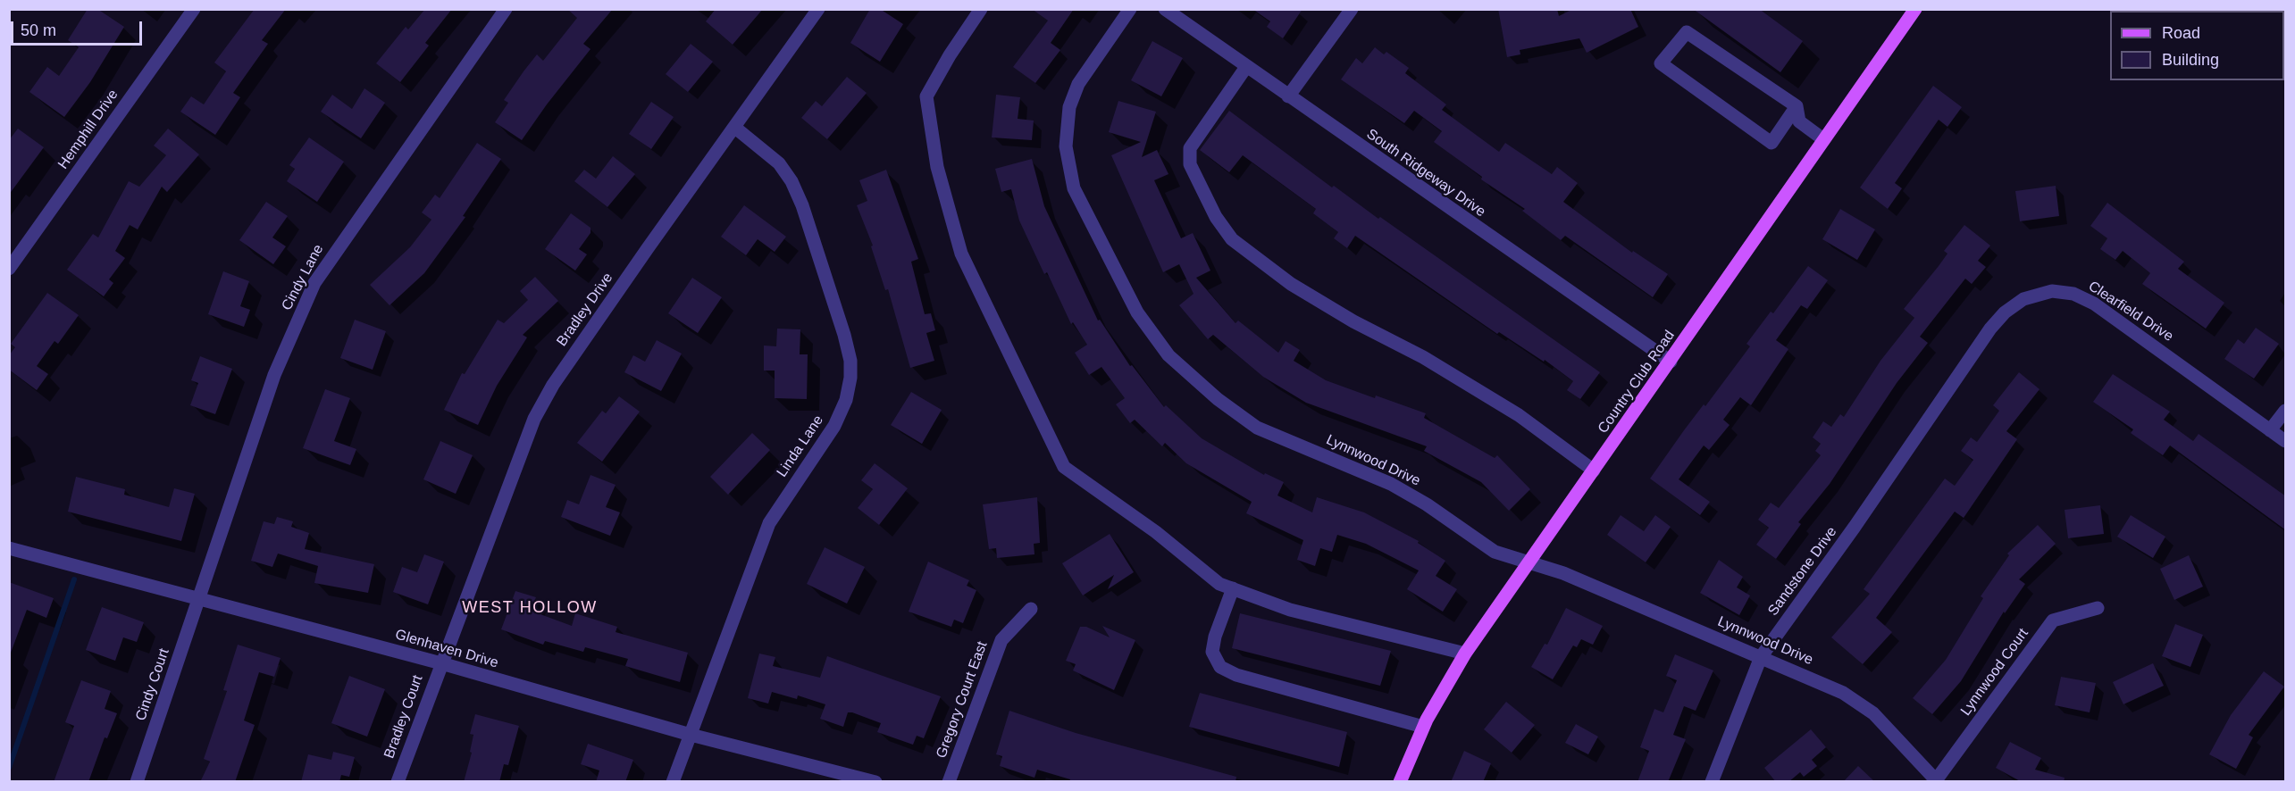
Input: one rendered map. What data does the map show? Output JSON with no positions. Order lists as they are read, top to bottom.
{
  "streets": {
    "main road": ["Country Club Road"],
    "street": [
      "Hemphill Drive",
      "South Ridgeway Drive",
      "Cindy Lane",
      "Bradley Drive",
      "Clearfield Drive",
      "Linda Lane",
      "Lynnwood Drive",
      "Sandstone Drive",
      "Glenhaven Drive",
      "Lynnwood Court",
      "Cindy Court",
      "Gregory Court East",
      "Bradley Court"
    ]
  },
  "crossings": [
    ["South Ridgeway Drive", "Country Club Road"],
    ["Cindy Lane", "Glenhaven Drive"],
    ["Cindy Lane", "Cindy Court"],
    ["Bradley Drive", "Linda Lane"],
    ["Bradley Drive", "Glenhaven Drive"],
    ["Bradley Drive", "Bradley Court"],
    ["Clearfield Drive", "Sandstone Drive"],
    ["Country Club Road", "Lynnwood Drive"],
    ["Linda Lane", "Glenhaven Drive"],
    ["Lynnwood Drive", "Sandstone Drive"],
    ["Lynnwood Drive", "Lynnwood Court"],
    ["Glenhaven Drive", "Cindy Court"],
    ["Glenhaven Drive", "Bradley Court"]
  ],
  "districts": ["WEST HOLLOW"],
  "legend": ["Road", "Building"],
  "scale_bar": "50 m"
}
